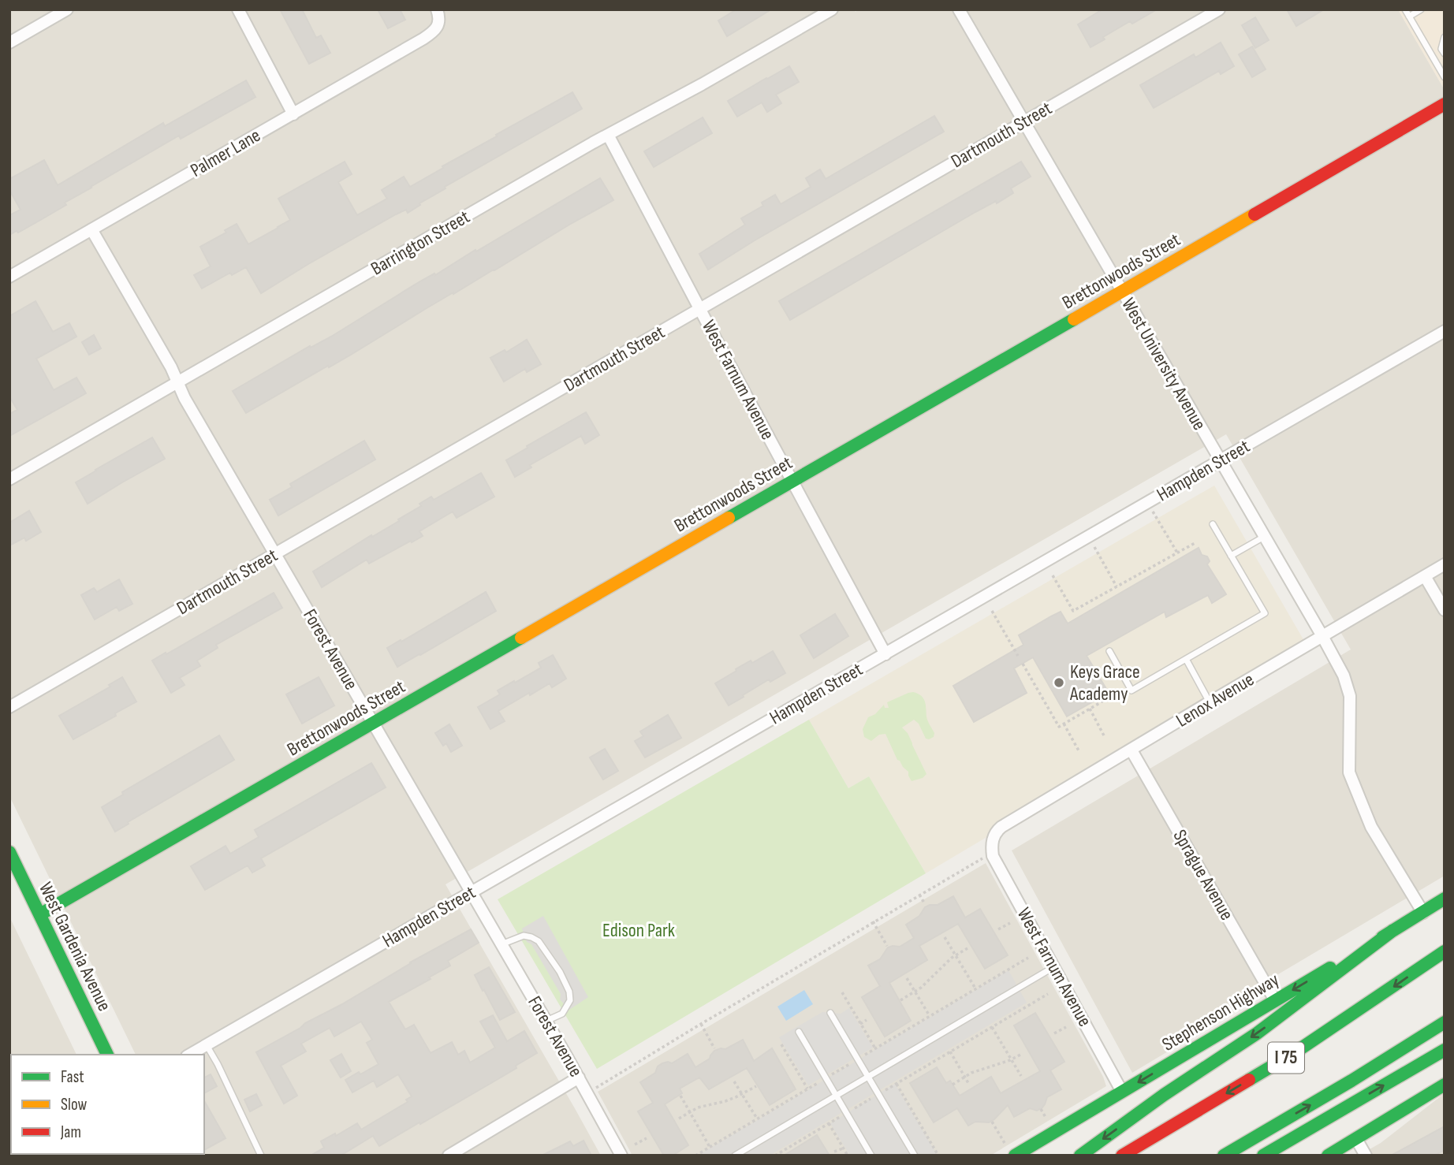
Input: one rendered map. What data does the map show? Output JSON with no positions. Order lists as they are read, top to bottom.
{
  "streets": {
    "main road": [
      "Brettonwoods Street",
      "West Gardenia Avenue",
      "Stephenson Highway",
      "I 75"
    ],
    "street": [
      "Dartmouth Street",
      "Palmer Lane",
      "Barrington Street",
      "West University Avenue",
      "West Farnum Avenue",
      "Hampden Street",
      "Forest Avenue",
      "Lenox Avenue",
      "Sprague Avenue"
    ]
  },
  "crossings": [
    ["Dartmouth Street", "West University Avenue"],
    ["Dartmouth Street", "West Farnum Avenue"],
    ["Dartmouth Street", "Forest Avenue"],
    ["Palmer Lane", "Forest Avenue"],
    ["Barrington Street", "West Farnum Avenue"],
    ["Barrington Street", "Forest Avenue"],
    ["Brettonwoods Street", "West University Avenue"],
    ["Brettonwoods Street", "West Farnum Avenue"],
    ["Brettonwoods Street", "Forest Avenue"],
    ["Brettonwoods Street", "West Gardenia Avenue"],
    ["West University Avenue", "Hampden Street"],
    ["West University Avenue", "Lenox Avenue"],
    ["West University Avenue", "Stephenson Highway"],
    ["West Farnum Avenue", "Hampden Street"],
    ["West Farnum Avenue", "Lenox Avenue"],
    ["West Farnum Avenue", "Stephenson Highway"],
    ["Hampden Street", "Forest Avenue"],
    ["Lenox Avenue", "Sprague Avenue"],
    ["Sprague Avenue", "Stephenson Highway"]
  ],
  "parks": ["Edison Park"],
  "places": ["Keys Grace Academy"],
  "legend": ["Fast", "Slow", "Jam"]
}
